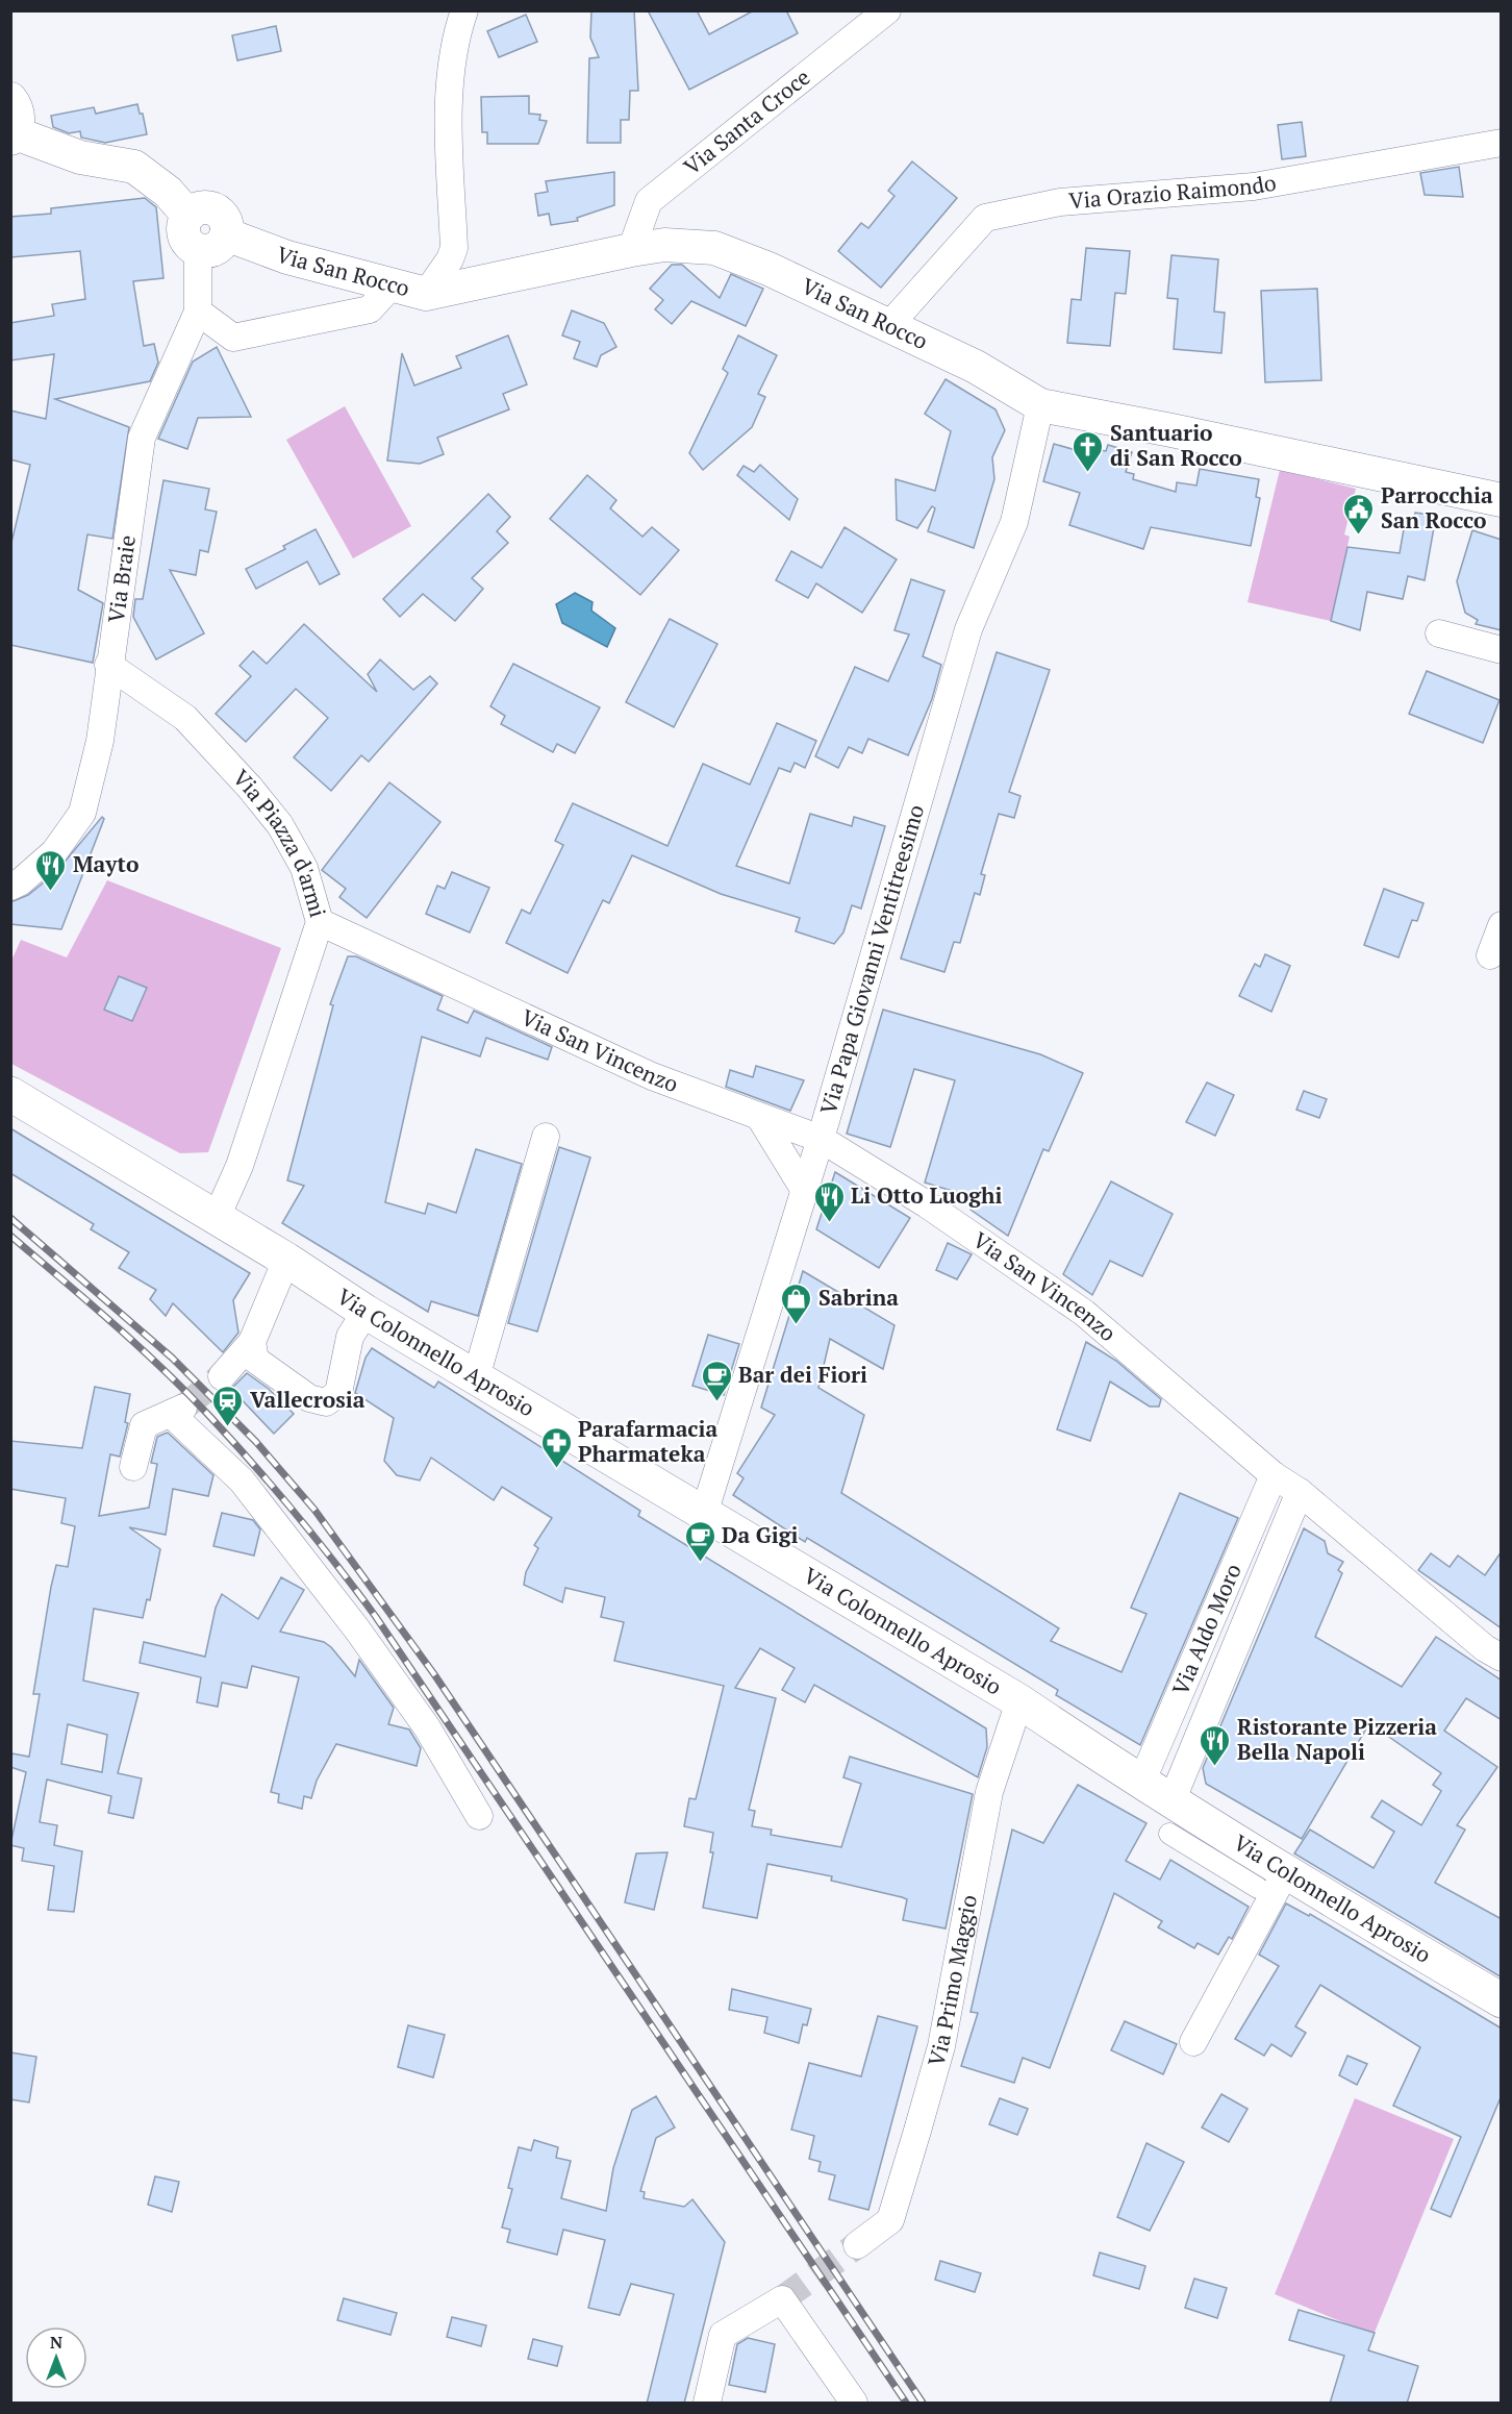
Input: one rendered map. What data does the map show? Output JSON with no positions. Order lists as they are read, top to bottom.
{
  "streets": {
    "main road": ["Via Colonnello Aprosio"],
    "street": [
      "Via Santa Croce",
      "Via Orazio Raimondo",
      "Via San Rocco",
      "Via Braie",
      "Via Piazza d'armi",
      "Via Papa Giovanni Ventitreesimo",
      "Via San Vincenzo",
      "Via Aldo Moro",
      "Via Primo Maggio"
    ]
  },
  "crossings": [
    ["Via Santa Croce", "Via San Rocco"],
    ["Via Orazio Raimondo", "Via San Rocco"],
    ["Via San Rocco", "Via Braie"],
    ["Via San Rocco", "Via Papa Giovanni Ventitreesimo"],
    ["Via Braie", "Via Piazza d'armi"],
    ["Via Piazza d'armi", "Via San Vincenzo"],
    ["Via Piazza d'armi", "Via Colonnello Aprosio"],
    ["Via Papa Giovanni Ventitreesimo", "Via San Vincenzo"],
    ["Via Papa Giovanni Ventitreesimo", "Via Colonnello Aprosio"],
    ["Via San Vincenzo", "Via Aldo Moro"],
    ["Via Colonnello Aprosio", "Via Aldo Moro"],
    ["Via Colonnello Aprosio", "Via Primo Maggio"]
  ],
  "places": {
    "church": ["Santuario di San Rocco"],
    "public building": ["Parrocchia San Rocco"],
    "restaurant": ["Mayto", "Li Otto Luoghi", "Ristorante Pizzeria Bella Napoli"],
    "shop": ["Sabrina"],
    "cafe": ["Bar dei Fiori", "Da Gigi"],
    "station": ["Vallecrosia"],
    "pharmacy": ["Parafarmacia Pharmateka"]
  },
  "north": "top"
}
